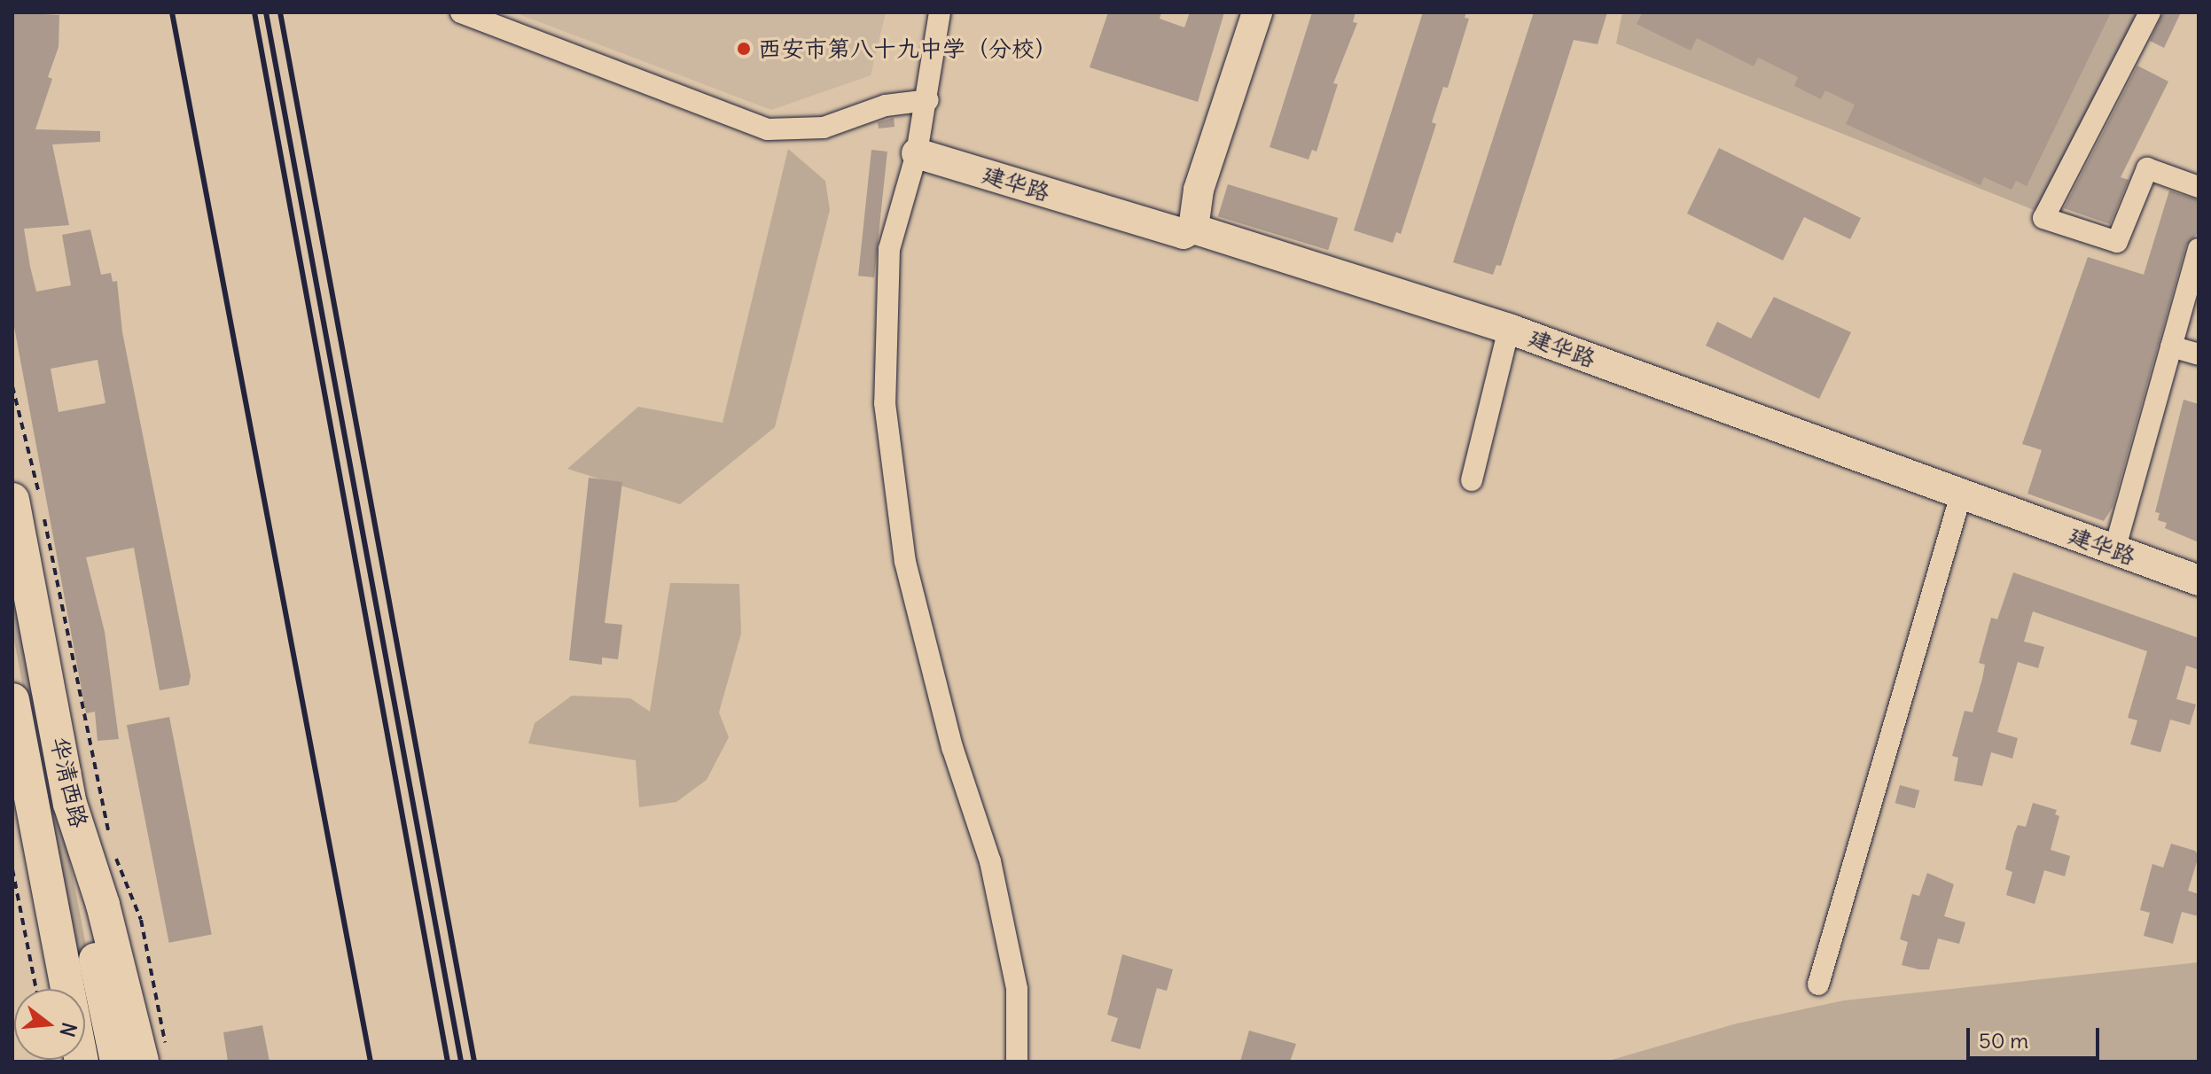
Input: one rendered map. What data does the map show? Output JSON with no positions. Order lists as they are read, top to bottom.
{
  "streets": {
    "main road": ["华清西路"],
    "street": ["建华路"]
  },
  "places": ["西安市第八十九中学（分校）"],
  "scale_bar": "50 m",
  "north": "right"
}
